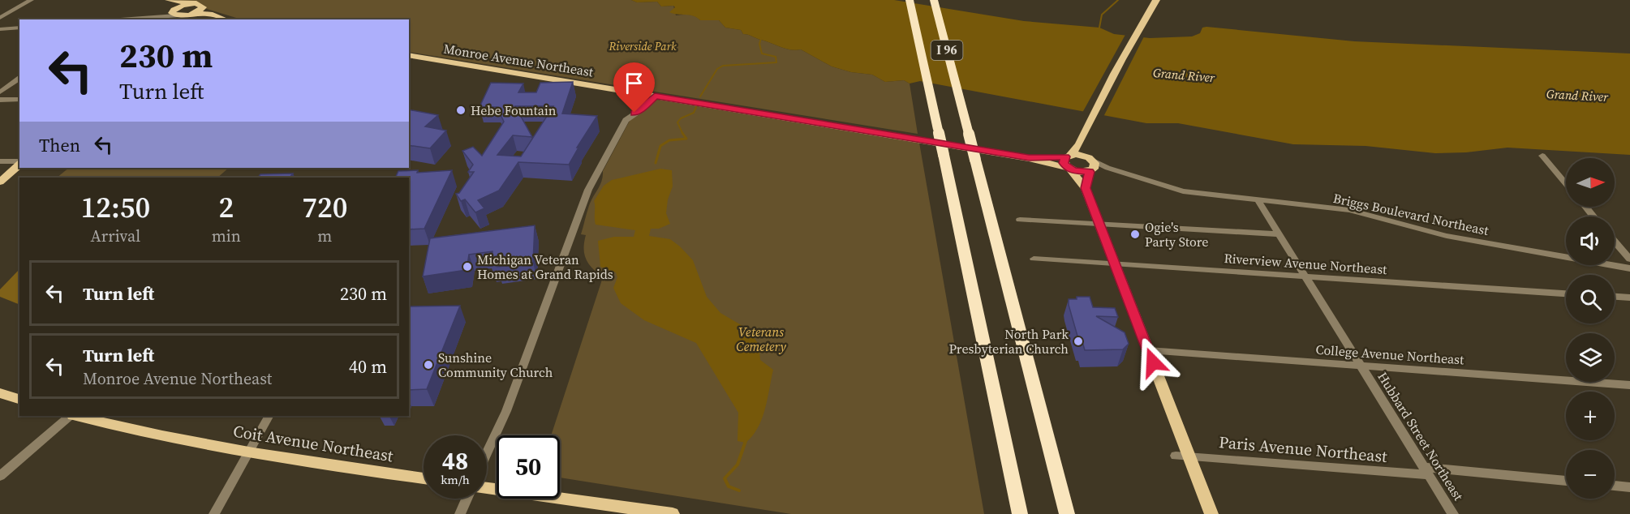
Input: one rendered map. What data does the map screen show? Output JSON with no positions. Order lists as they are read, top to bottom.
{
  "streets": {
    "highway": ["I 96"],
    "main road": ["Monroe Avenue Northeast", "Coit Avenue Northeast"],
    "street": [
      "Briggs Boulevard Northeast",
      "Riverview Avenue Northeast",
      "College Avenue Northeast",
      "Hubbard Street Northeast",
      "Paris Avenue Northeast"
    ]
  },
  "crossings": [
    ["Monroe Avenue Northeast", "Briggs Boulevard Northeast"],
    ["Briggs Boulevard Northeast", "Hubbard Street Northeast"],
    ["Riverview Avenue Northeast", "Hubbard Street Northeast"],
    ["College Avenue Northeast", "Hubbard Street Northeast"],
    ["Hubbard Street Northeast", "Paris Avenue Northeast"]
  ],
  "water": ["Grand River"],
  "parks": ["Riverside Park", "Veterans Cemetery"],
  "places": [
    "Hebe Fountain",
    "Ogie's Party Store",
    "Michigan Veteran Homes at Grand Rapids",
    "North Park Presbyterian Church",
    "Sunshine Community Church"
  ],
  "north": "right",
  "page": {
    "turn": ["230 m", "Turn left"],
    "then": "Then",
    "map_buttons": ["+", "−"],
    "eta": [
      "12:50",
      "Arrival",
      "2",
      "min",
      "720",
      "m"
    ],
    "list": [
      {
        "name": "Turn left",
        "value": "230 m"
      },
      {
        "name": "Turn left",
        "note": "Monroe Avenue Northeast",
        "value": "40 m"
      }
    ],
    "speed": "48 km/h",
    "limit": "50"
  }
}
